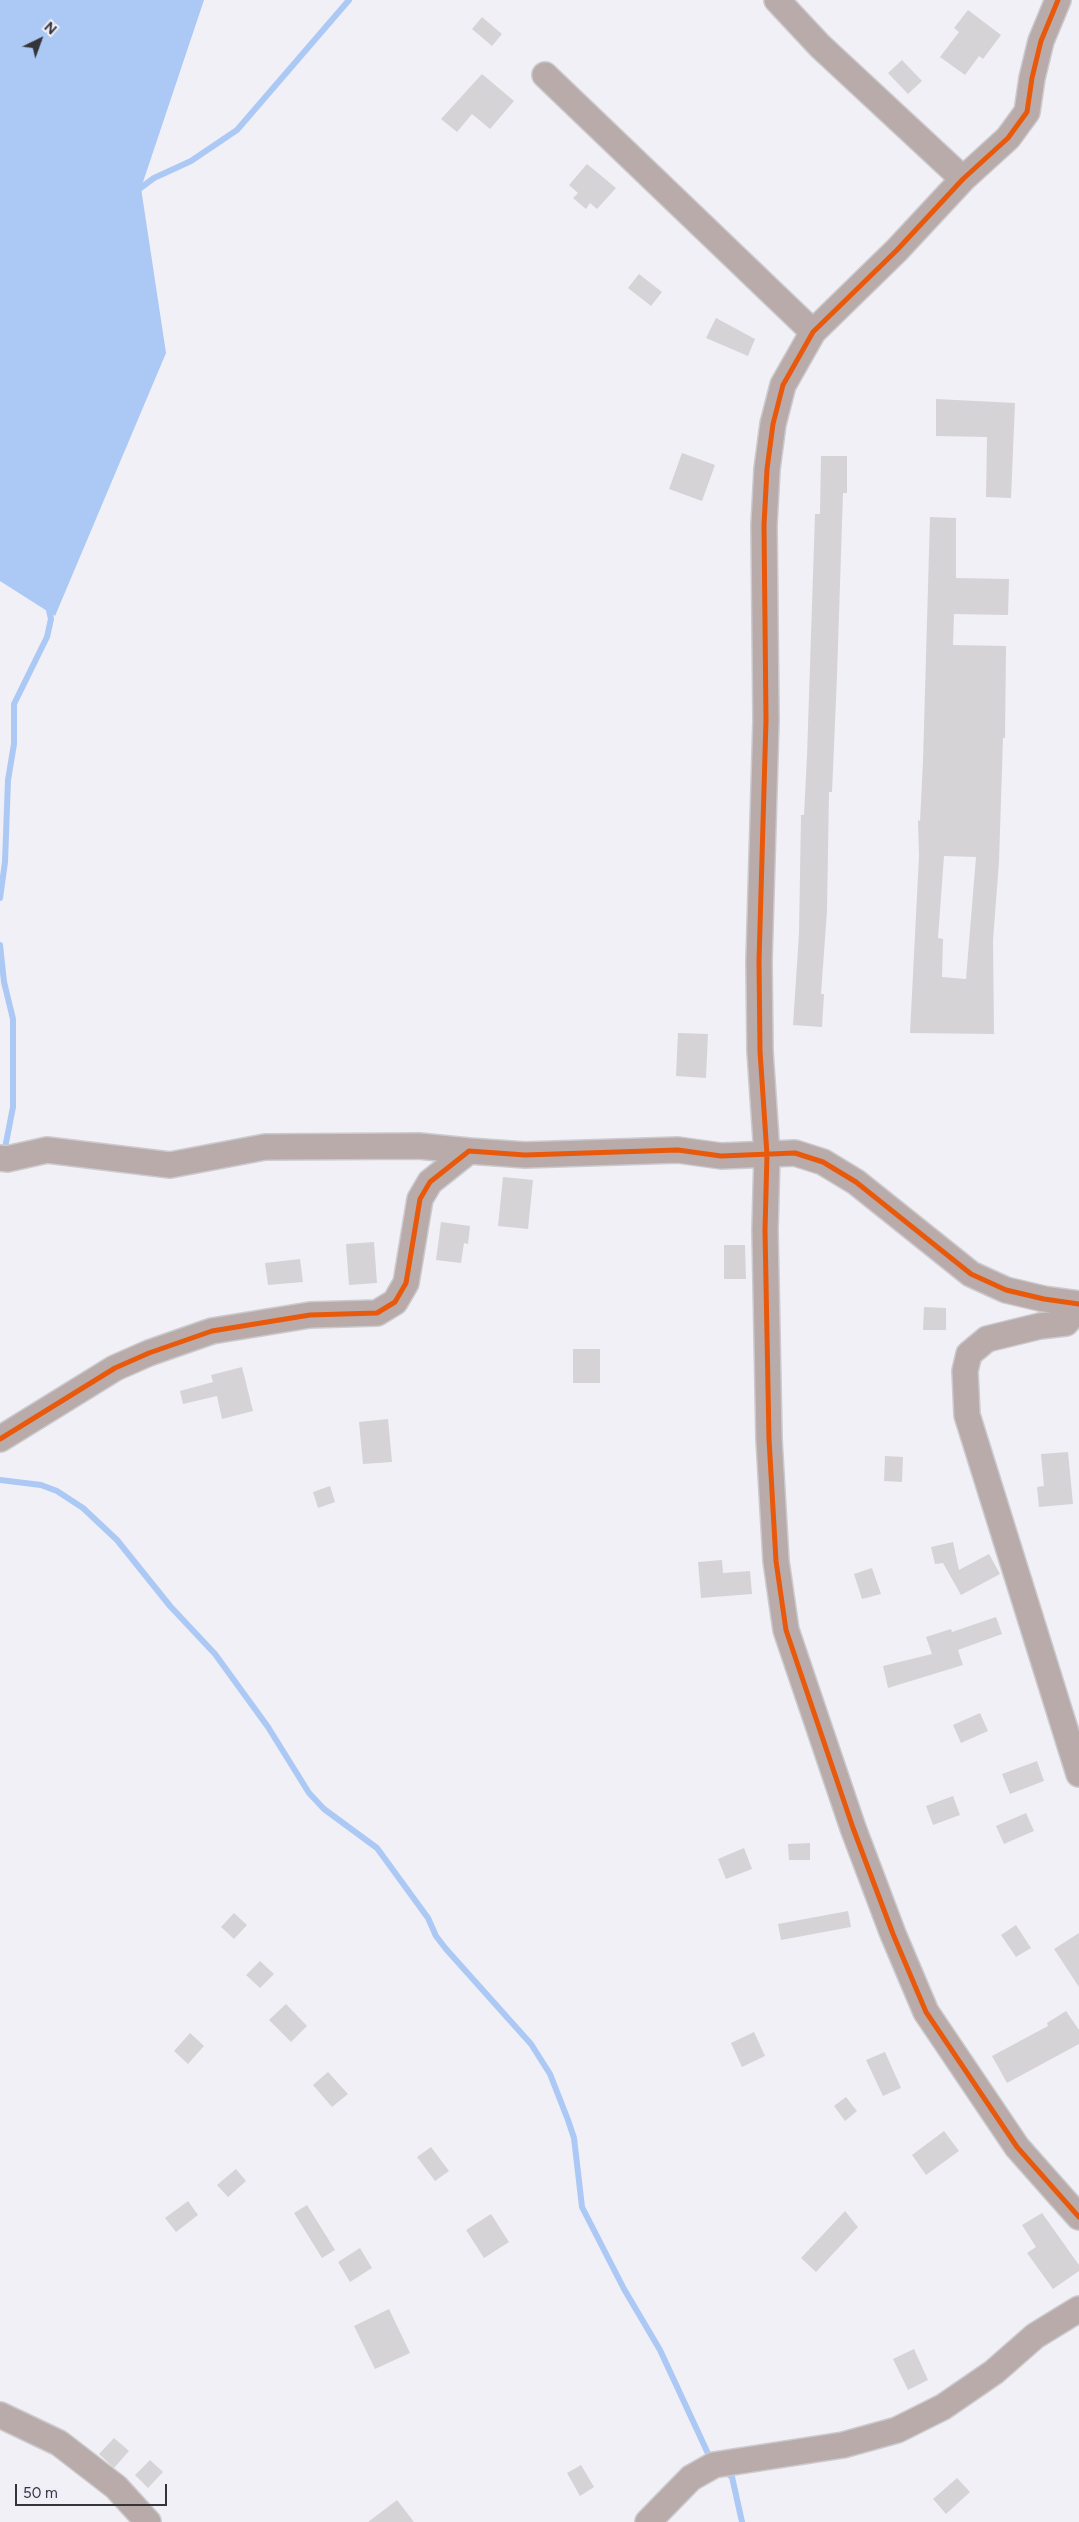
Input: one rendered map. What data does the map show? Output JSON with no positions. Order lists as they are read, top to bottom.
{
  "scale_bar": "50 m",
  "north": "top right"
}
